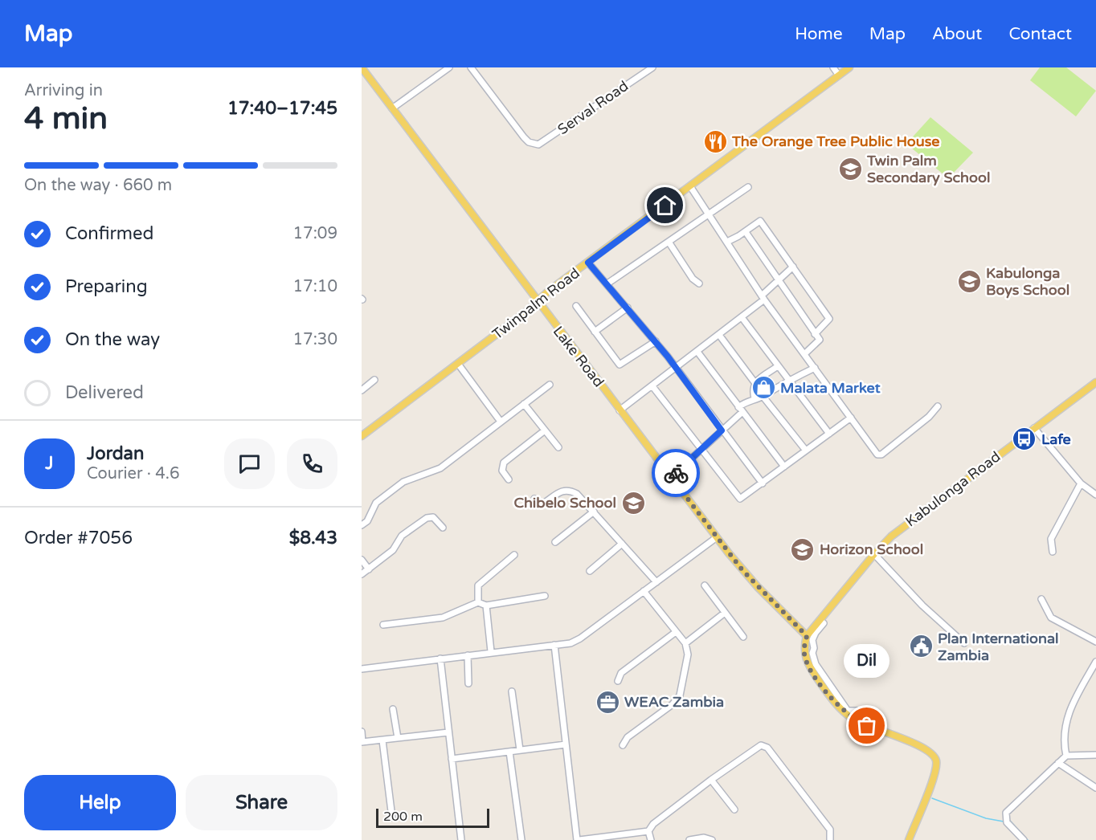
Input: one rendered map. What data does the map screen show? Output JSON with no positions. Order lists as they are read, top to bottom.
{
  "streets": {
    "main road": ["Twinpalm Road", "Lake Road", "Kabulonga Road"],
    "street": ["Serval Road"]
  },
  "crossings": [
    ["Twinpalm Road", "Lake Road"],
    ["Lake Road", "Kabulonga Road"]
  ],
  "places": {
    "restaurant": ["The Orange Tree Public House"],
    "school or university": [
      "Twin Palm Secondary School",
      "Kabulonga Boys School",
      "Chibelo School",
      "Horizon School"
    ],
    "shop": ["Malata Market"],
    "bus stop": ["Lafe"],
    "public building": ["Plan International Zambia"],
    "office": ["WEAC Zambia"],
    "other": ["Dil"]
  },
  "scale_bar": "200 m",
  "page": {
    "header": "Map",
    "nav": [
      "Home",
      "Map",
      "About",
      "Contact"
    ],
    "heading": ["4 min", "Arriving in", "17:40–17:45"],
    "panel": [
      "Jordan",
      "Courier · 4.6",
      "Order #7056",
      "$8.43"
    ],
    "bar": "On the way · 660 m",
    "list": [
      ["Confirmed", "17:09"],
      ["Preparing", "17:10"],
      ["On the way", "17:30"],
      "Delivered"
    ],
    "round": "J",
    "bubble": "Dil",
    "buttons": ["Help", "Share"],
    "scale": "200 m"
  }
}
